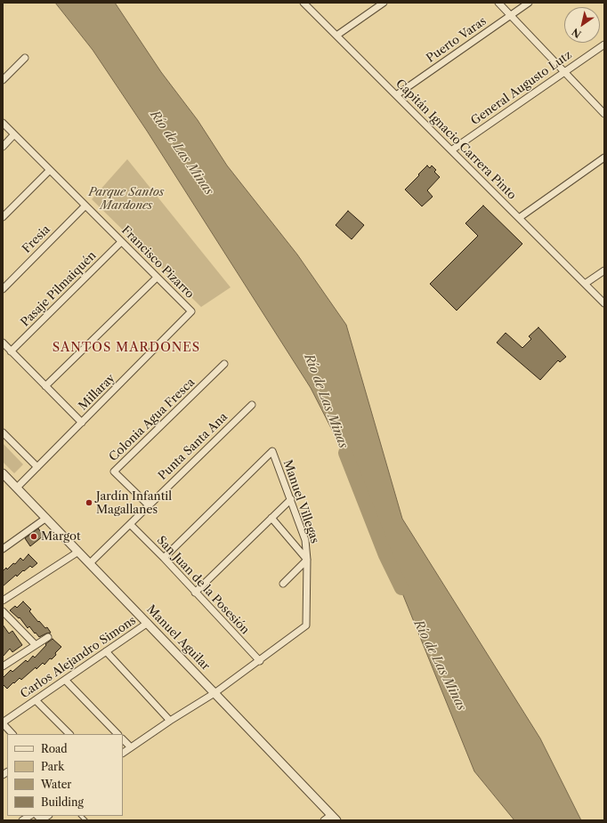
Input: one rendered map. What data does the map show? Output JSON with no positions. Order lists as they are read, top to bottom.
{
  "streets": {
    "street": [
      "Puerto Varas",
      "General Augusto Lutz",
      "Capitán Ignacio Carrera Pinto",
      "Fresia",
      "Francisco Pizarro",
      "Pasaje Pilmaiquén",
      "Millaray",
      "Colonia Agua Fresca",
      "Punta Santa Ana",
      "Manuel Villegas",
      "San Juan de la Posesión",
      "Manuel Aguilar",
      "Carlos Alejandro Simons"
    ]
  },
  "crossings": [
    ["Puerto Varas", "Capitán Ignacio Carrera Pinto"],
    ["General Augusto Lutz", "Capitán Ignacio Carrera Pinto"],
    ["Fresia", "Francisco Pizarro"],
    ["Francisco Pizarro", "Pasaje Pilmaiquén"],
    ["Francisco Pizarro", "Millaray"],
    ["Millaray", "Manuel Aguilar"],
    ["Colonia Agua Fresca", "Punta Santa Ana"],
    ["Punta Santa Ana", "San Juan de la Posesión"],
    ["Punta Santa Ana", "Manuel Aguilar"],
    ["Manuel Villegas", "San Juan de la Posesión"],
    ["Manuel Aguilar", "Carlos Alejandro Simons"]
  ],
  "districts": ["SANTOS MARDONES"],
  "water": ["Río de Las Minas"],
  "parks": ["Parque Santos Mardones"],
  "places": ["Jardín Infantil Magallanes", "Margot"],
  "legend": [
    "Road",
    "Park",
    "Water",
    "Building"
  ],
  "north": "bottom left"
}
